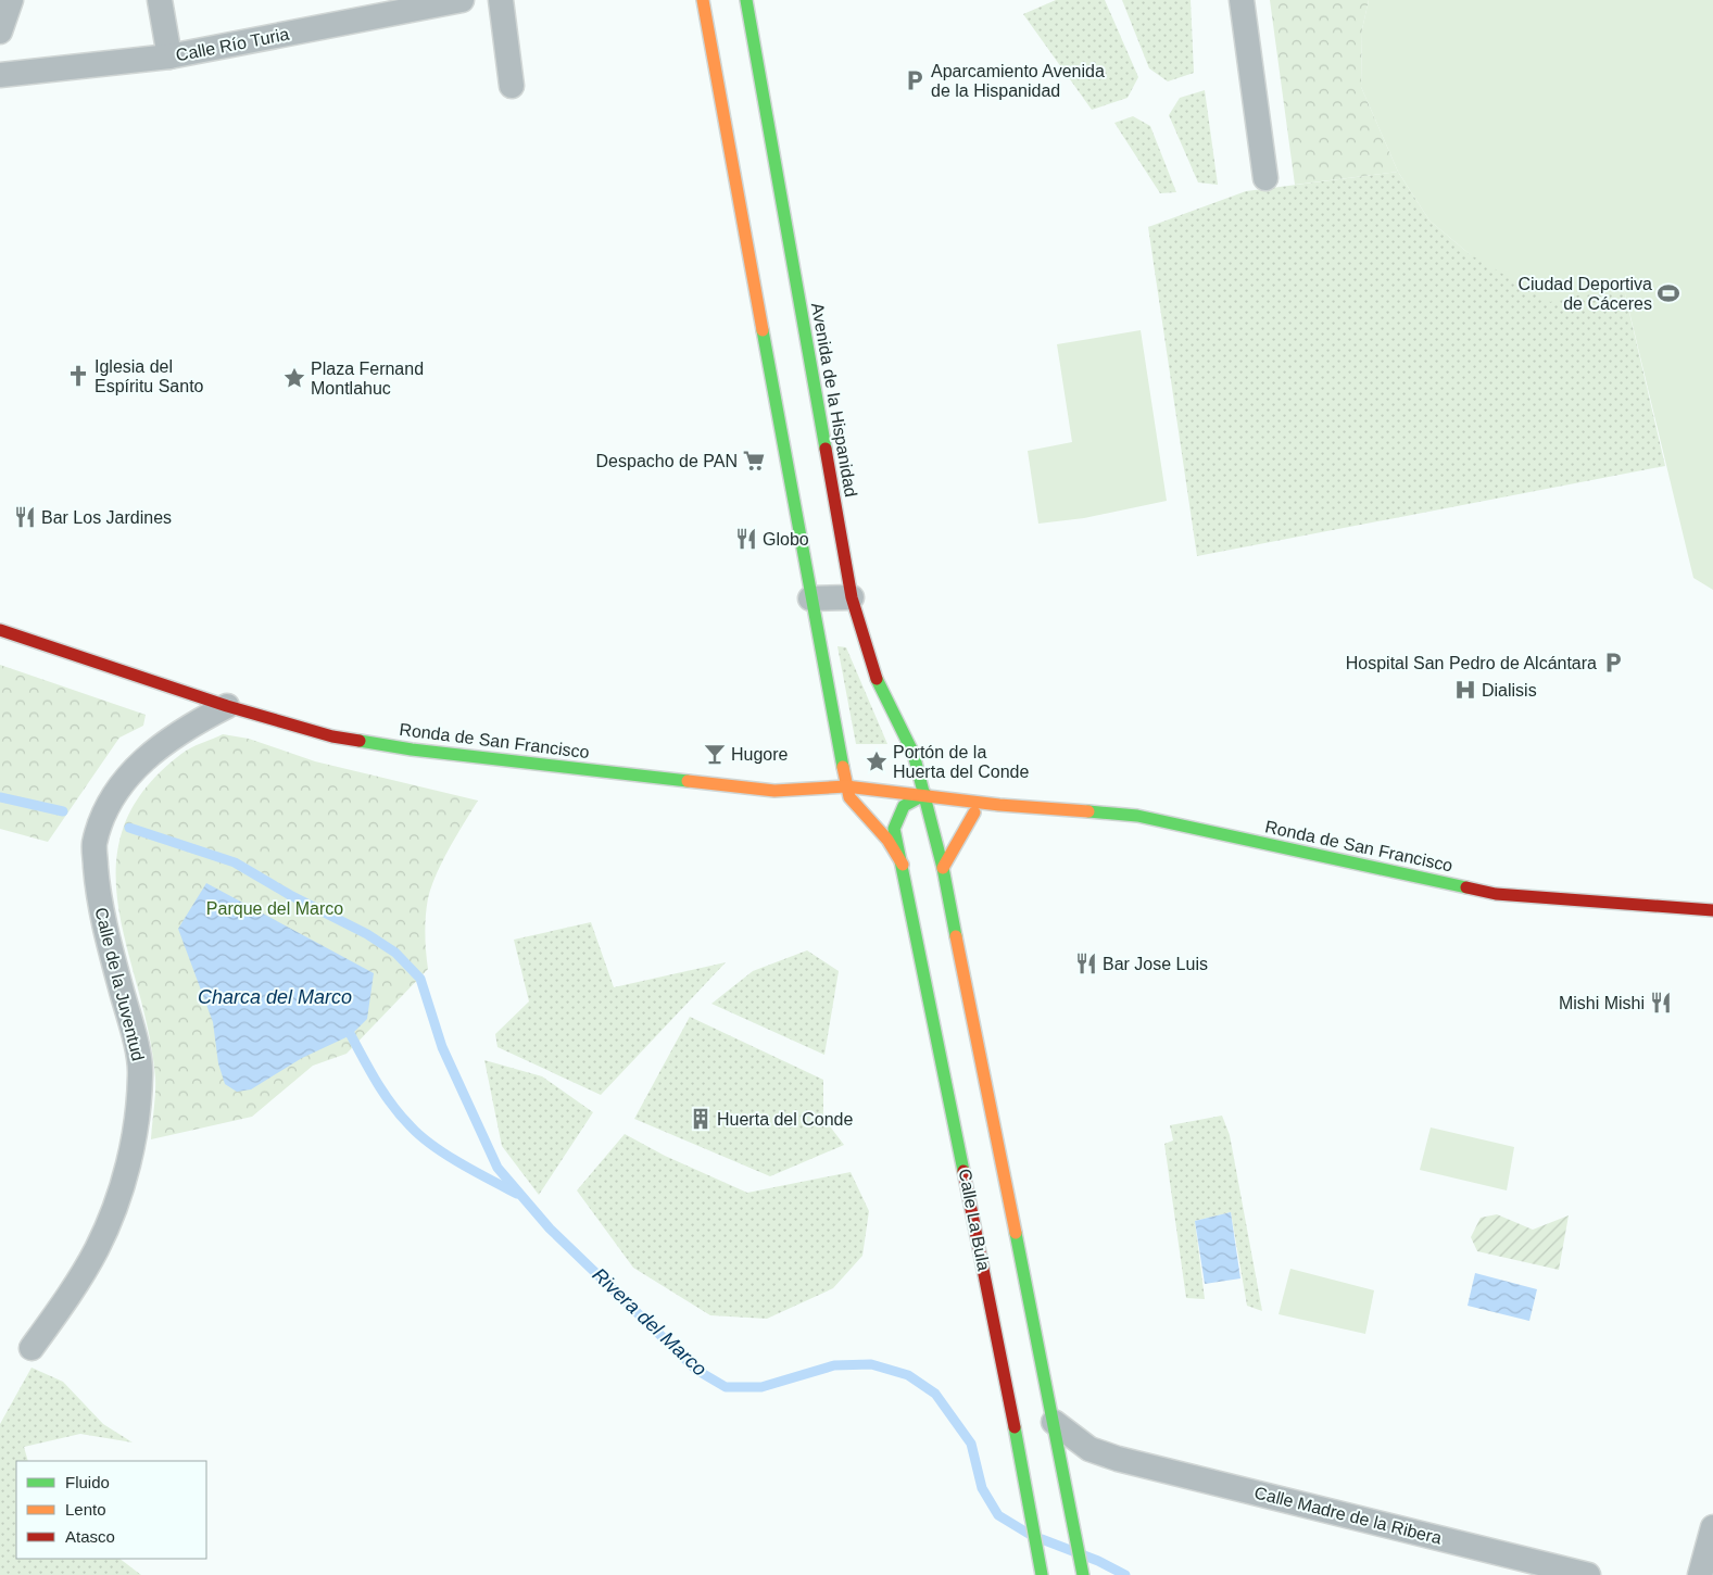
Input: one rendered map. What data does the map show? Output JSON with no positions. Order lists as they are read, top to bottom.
{
  "streets": {
    "main road": ["Avenida de la Hispanidad", "Ronda de San Francisco", "Calle La Bula"],
    "street": ["Calle Río Turia", "Calle de la Juventud", "Calle Madre de la Ribera"]
  },
  "crossings": [
    ["Avenida de la Hispanidad", "Ronda de San Francisco"],
    ["Ronda de San Francisco", "Calle de la Juventud"]
  ],
  "water": ["Charca del Marco", "Rivera del Marco"],
  "parks": ["Parque del Marco"],
  "places": {
    "parking": ["Aparcamiento Avenida de la Hispanidad", "Hospital San Pedro de Alcántara"],
    "sports": ["Ciudad Deportiva de Cáceres"],
    "church": ["Iglesia del Espíritu Santo"],
    "place": ["Plaza Fernand Montlahuc", "Portón de la Huerta del Conde"],
    "supermarket": ["Despacho de PAN"],
    "restaurant": [
      "Bar Los Jardines",
      "Globo",
      "Bar Jose Luis",
      "Mishi Mishi"
    ],
    "hospital": ["Dialisis"],
    "bar": ["Hugore"],
    "building": ["Huerta del Conde"]
  },
  "legend": ["Fluido", "Lento", "Atasco"]
}
